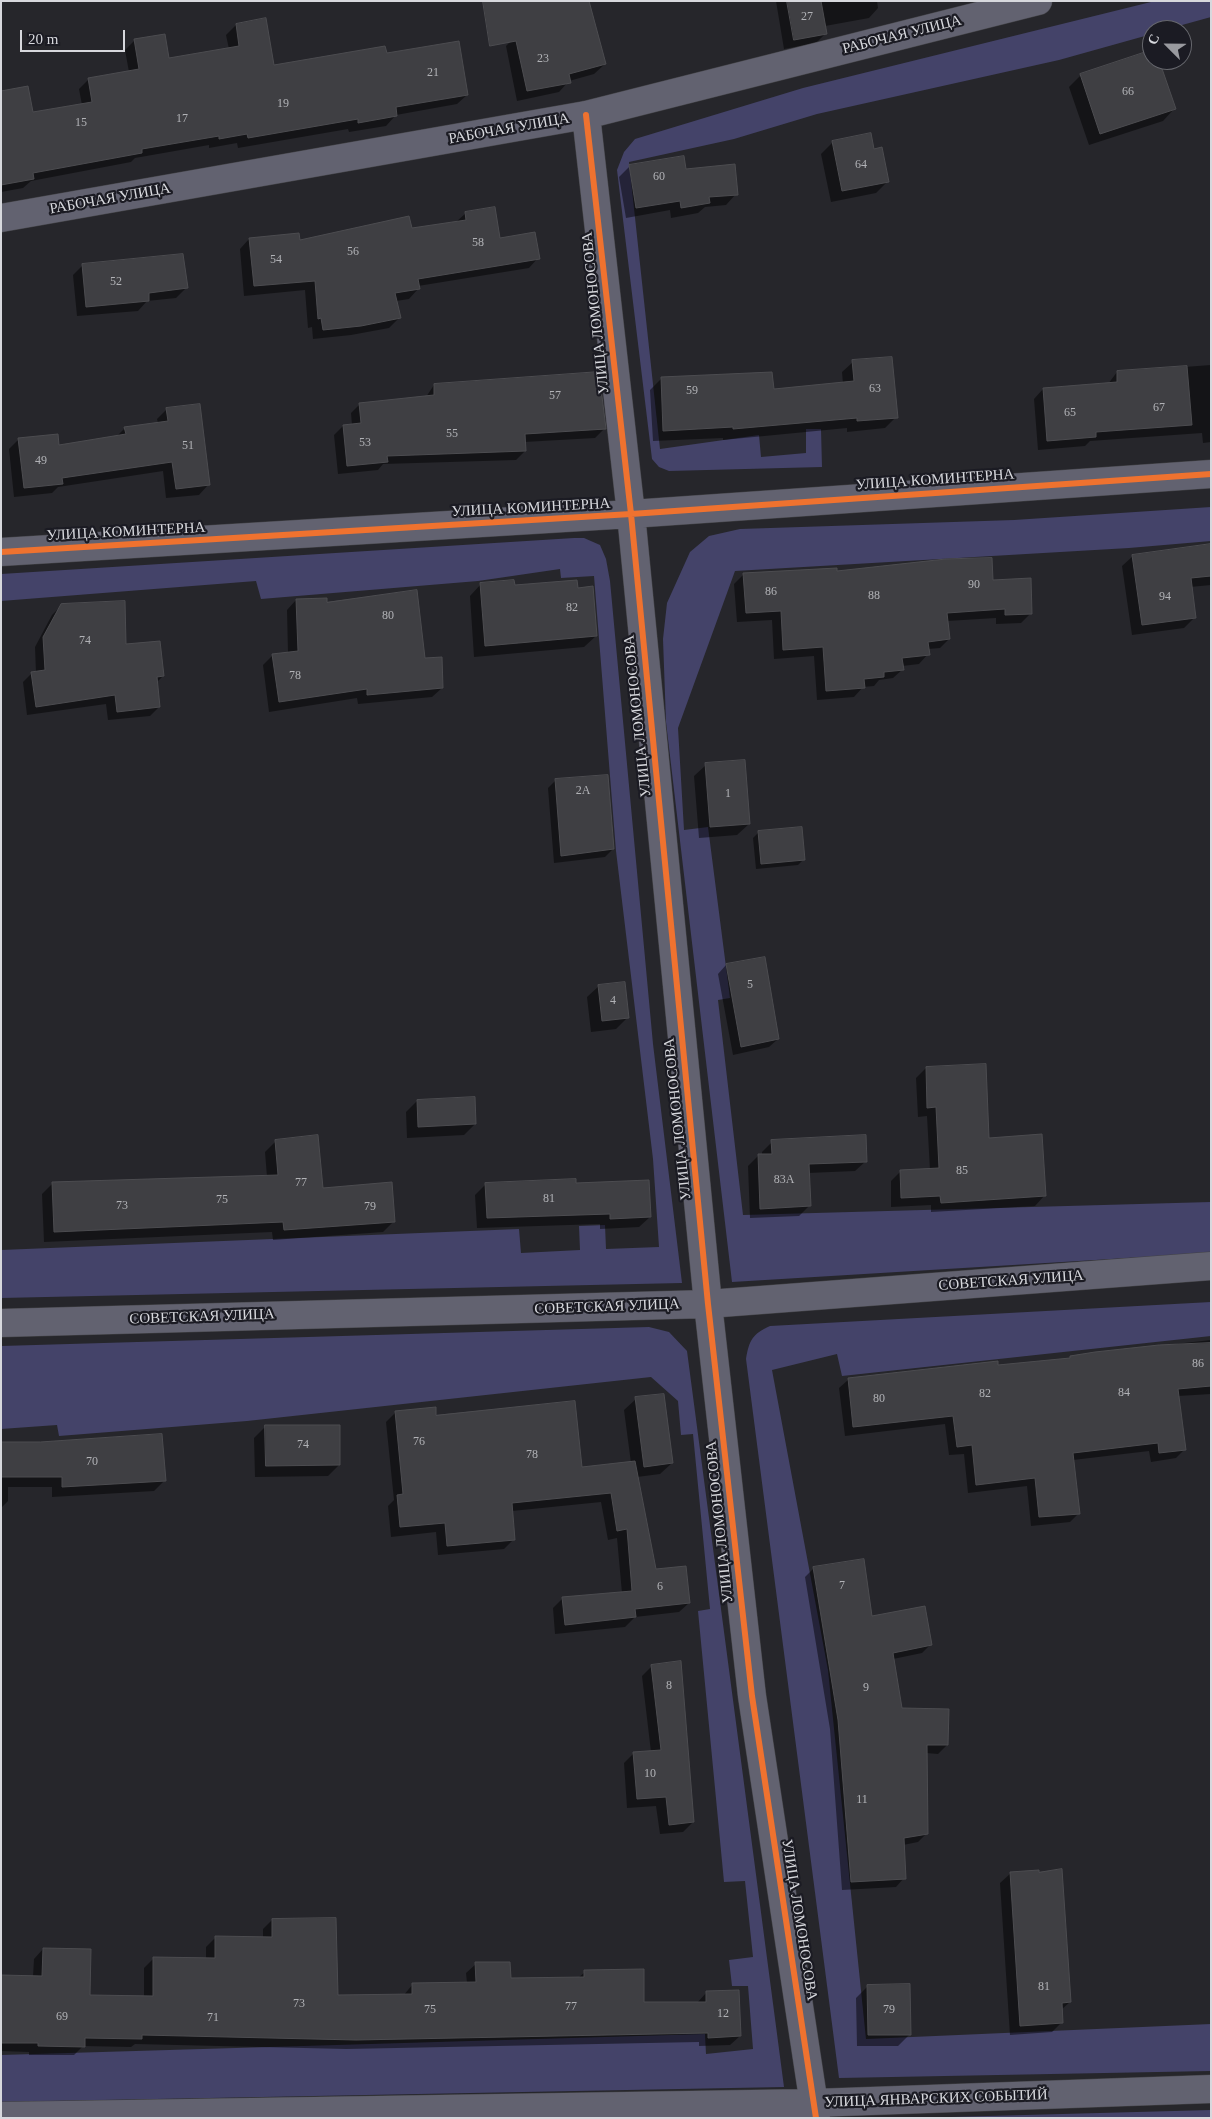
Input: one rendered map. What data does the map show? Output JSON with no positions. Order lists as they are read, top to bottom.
{
  "streets": {
    "street": [
      "РАБОЧАЯ УЛИЦА",
      "УЛИЦА ЛОМОНОСОВА",
      "УЛИЦА КОМИНТЕРНА",
      "СОВЕТСКАЯ УЛИЦА",
      "УЛИЦА ЯНВАРСКИХ СОБЫТИЙ"
    ]
  },
  "crossings": [
    ["РАБОЧАЯ УЛИЦА", "УЛИЦА ЛОМОНОСОВА"],
    ["УЛИЦА ЛОМОНОСОВА", "УЛИЦА КОМИНТЕРНА"],
    ["УЛИЦА ЛОМОНОСОВА", "СОВЕТСКАЯ УЛИЦА"],
    ["УЛИЦА ЛОМОНОСОВА", "УЛИЦА ЯНВАРСКИХ СОБЫТИЙ"]
  ],
  "house_numbers": [
    "27",
    "23",
    "21",
    "66",
    "19",
    "17",
    "15",
    "64",
    "60",
    "58",
    "56",
    "54",
    "52",
    "63",
    "59",
    "57",
    "67",
    "65",
    "55",
    "53",
    "51",
    "49",
    "90",
    "86",
    "88",
    "94",
    "82",
    "80",
    "74",
    "78",
    "2А",
    "1",
    "5",
    "4",
    "85",
    "83А",
    "77",
    "81",
    "75",
    "73",
    "79",
    "86",
    "84",
    "82",
    "80",
    "76",
    "74",
    "78",
    "70",
    "7",
    "6",
    "8",
    "9",
    "10",
    "11",
    "81",
    "73",
    "77",
    "75",
    "79",
    "12",
    "69",
    "71"
  ],
  "scale_bar": "20 m",
  "north": "top left"
}
